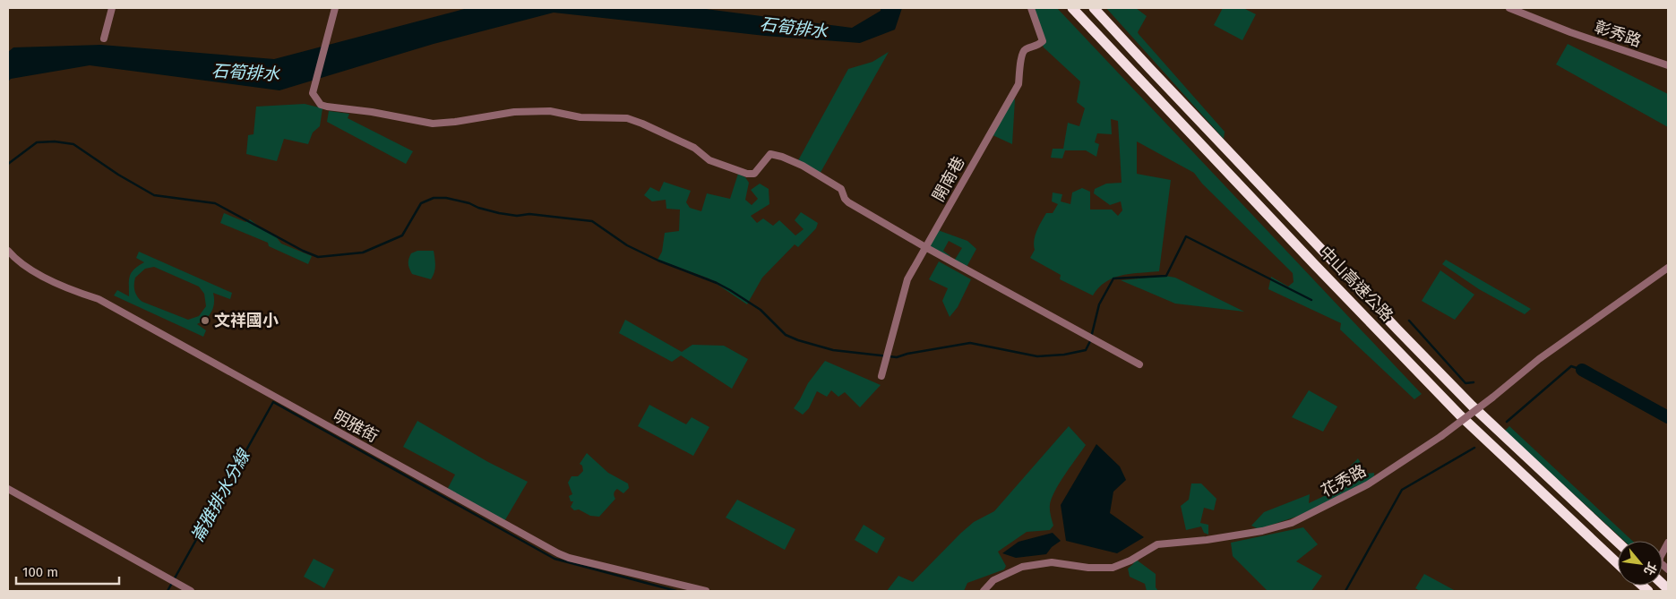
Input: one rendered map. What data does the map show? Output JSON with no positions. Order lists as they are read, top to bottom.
{
  "streets": {
    "highway": ["中山高速公路"],
    "street": [
      "彰秀路",
      "開南巷",
      "明雅街",
      "花秀路"
    ]
  },
  "water": ["石筍排水", "崙雅排水分線"],
  "places": ["文祥國小"],
  "scale_bar": "100 m",
  "north": "bottom right"
}
